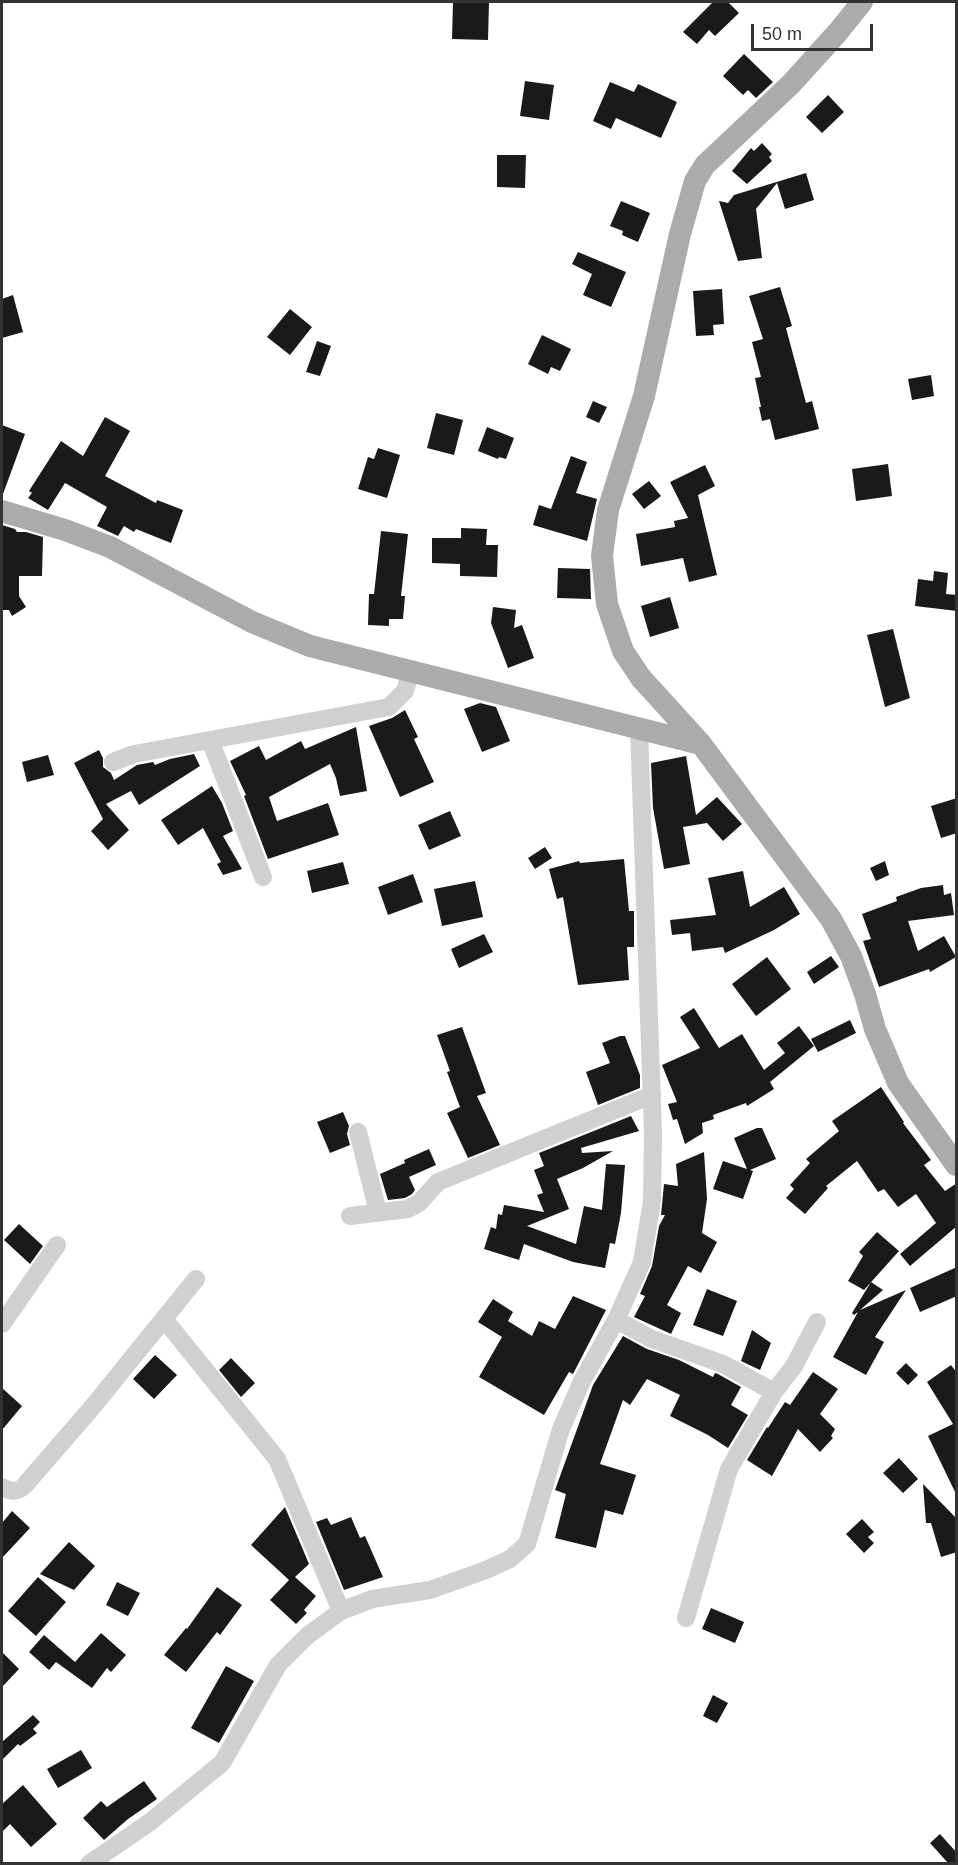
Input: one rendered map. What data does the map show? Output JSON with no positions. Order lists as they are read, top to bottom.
{
  "scale_bar": "50 m"
}
